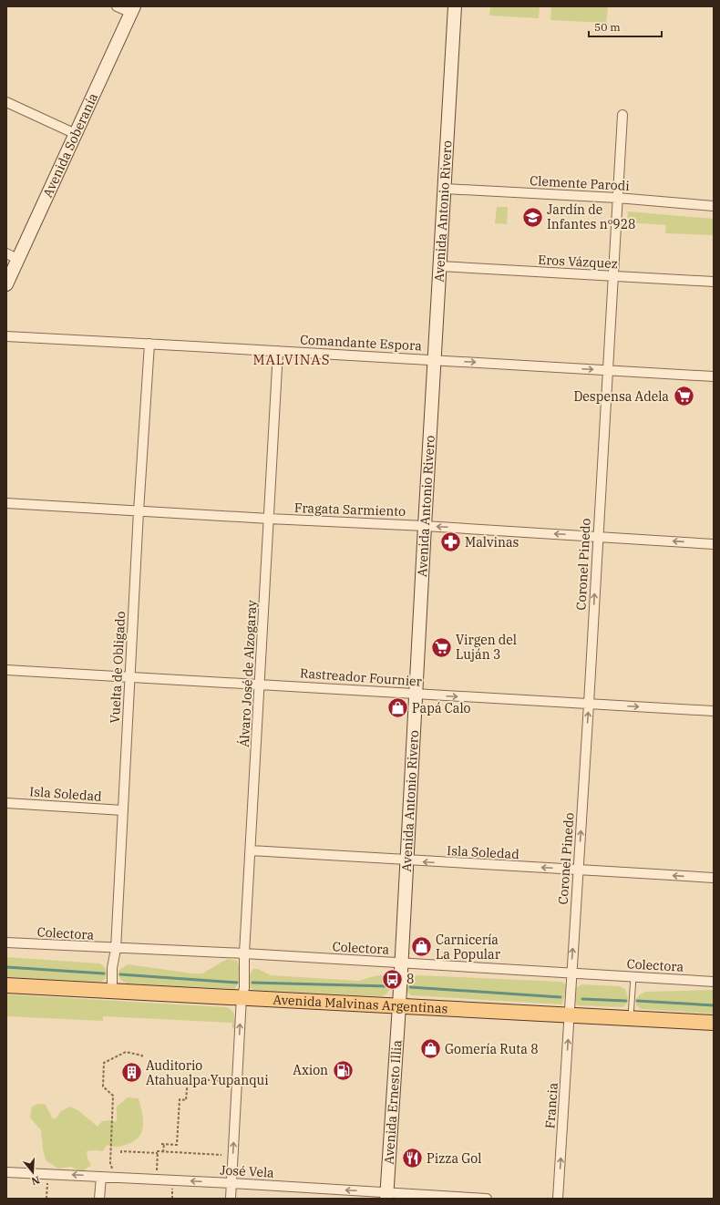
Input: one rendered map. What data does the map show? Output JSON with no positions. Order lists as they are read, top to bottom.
{
  "streets": {
    "main road": [
      "Avenida Soberanía",
      "Avenida Antonio Rivero",
      "Avenida Malvinas Argentinas",
      "Avenida Ernesto Illia"
    ],
    "street": [
      "Clemente Parodi",
      "Eros Vázquez",
      "Comandante Espora",
      "Fragata Sarmiento",
      "Coronel Pinedo",
      "Vuelta de Obligado",
      "Álvaro José de Alzogaray",
      "Rastreador Fournier",
      "Isla Soledad",
      "Colectora",
      "Francia",
      "José Vela"
    ]
  },
  "crossings": [
    ["Clemente Parodi", "Avenida Antonio Rivero"],
    ["Clemente Parodi", "Coronel Pinedo"],
    ["Avenida Antonio Rivero", "Eros Vázquez"],
    ["Avenida Antonio Rivero", "Comandante Espora"],
    ["Avenida Antonio Rivero", "Fragata Sarmiento"],
    ["Avenida Antonio Rivero", "Rastreador Fournier"],
    ["Avenida Antonio Rivero", "Isla Soledad"],
    ["Avenida Antonio Rivero", "Colectora"],
    ["Avenida Antonio Rivero", "Avenida Malvinas Argentinas"],
    ["Avenida Antonio Rivero", "Avenida Ernesto Illia"],
    ["Eros Vázquez", "Coronel Pinedo"],
    ["Comandante Espora", "Coronel Pinedo"],
    ["Comandante Espora", "Vuelta de Obligado"],
    ["Comandante Espora", "Álvaro José de Alzogaray"],
    ["Fragata Sarmiento", "Coronel Pinedo"],
    ["Fragata Sarmiento", "Vuelta de Obligado"],
    ["Fragata Sarmiento", "Álvaro José de Alzogaray"],
    ["Coronel Pinedo", "Rastreador Fournier"],
    ["Coronel Pinedo", "Isla Soledad"],
    ["Coronel Pinedo", "Colectora"],
    ["Coronel Pinedo", "Avenida Malvinas Argentinas"],
    ["Coronel Pinedo", "Francia"],
    ["Vuelta de Obligado", "Rastreador Fournier"],
    ["Vuelta de Obligado", "Isla Soledad"],
    ["Vuelta de Obligado", "Colectora"],
    ["Vuelta de Obligado", "Avenida Malvinas Argentinas"],
    ["Álvaro José de Alzogaray", "Rastreador Fournier"],
    ["Álvaro José de Alzogaray", "Isla Soledad"],
    ["Álvaro José de Alzogaray", "Colectora"],
    ["Álvaro José de Alzogaray", "Avenida Malvinas Argentinas"],
    ["Álvaro José de Alzogaray", "José Vela"],
    ["Avenida Malvinas Argentinas", "Avenida Ernesto Illia"],
    ["Avenida Malvinas Argentinas", "Francia"],
    ["Avenida Ernesto Illia", "José Vela"]
  ],
  "one_way": [
    "Fragata Sarmiento",
    "Coronel Pinedo",
    "Rastreador Fournier",
    "Isla Soledad",
    "Francia",
    "José Vela"
  ],
  "districts": ["MALVINAS"],
  "places": {
    "school or university": ["Jardín de Infantes nº928"],
    "supermarket": ["Despensa Adela", "Virgen del Luján 3"],
    "pharmacy": ["Malvinas"],
    "shop": ["Papá Calo", "Carnicería La Popular", "Gomería Ruta 8"],
    "bus stop": ["8"],
    "fuel station": ["Axion"],
    "building": ["Auditorio Atahualpa Yupanqui"],
    "restaurant": ["Pizza Gol"]
  },
  "scale_bar": "50 m",
  "north": "bottom"
}
